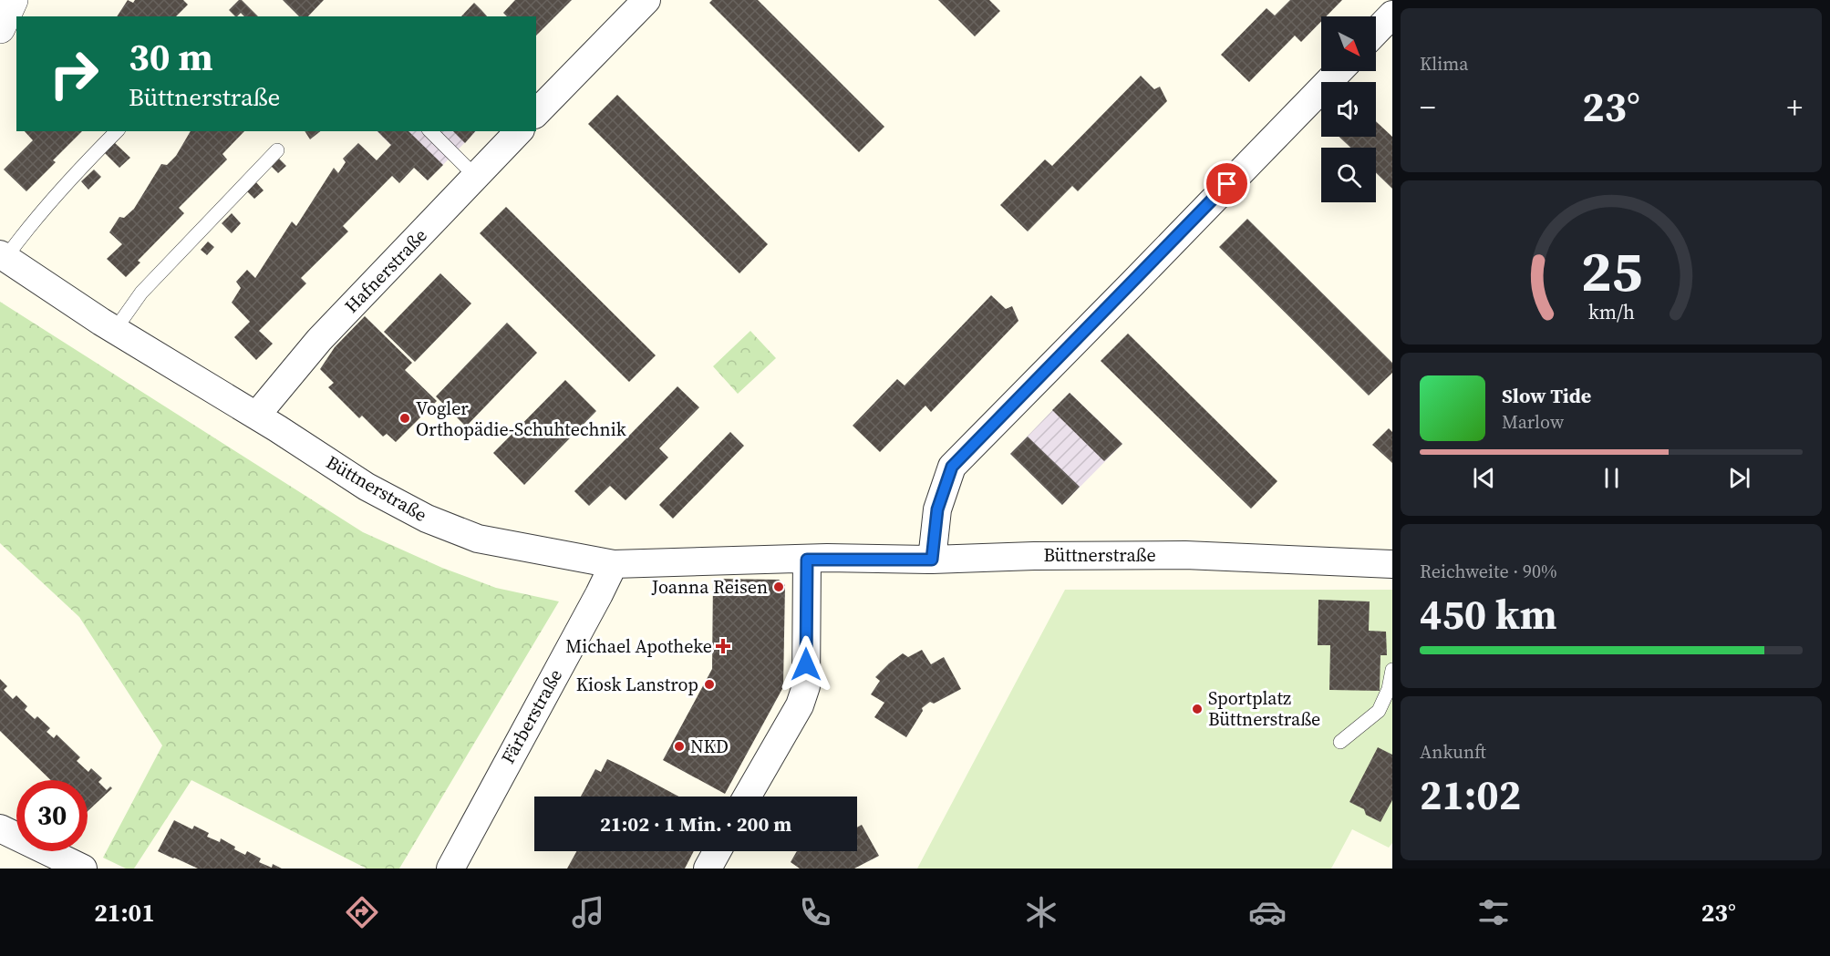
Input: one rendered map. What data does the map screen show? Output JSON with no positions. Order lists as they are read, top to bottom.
{
  "streets": {
    "street": ["Hafnerstraße", "Büttnerstraße", "Färberstraße"]
  },
  "crossings": [
    ["Hafnerstraße", "Büttnerstraße"],
    ["Büttnerstraße", "Färberstraße"]
  ],
  "places": {
    "other": [
      "Vogler Orthopädie-Schuhtechnik",
      "Joanna Reisen",
      "Kiosk Lanstrop",
      "Sportplatz Büttnerstraße",
      "NKD"
    ],
    "health": ["Michael Apotheke"]
  },
  "north": "bottom right",
  "page": {
    "tile": [
      "Klima",
      ["Reichweite · 90%", "450 km"],
      ["Ankunft", "21:02"]
    ],
    "turn": ["30 m", "Büttnerstraße"],
    "heat": ["−", "23°", "+"],
    "song": ["Slow Tide", "Marlow"],
    "limit": "30",
    "trip": "21:02 · 1 Min. · 200 m",
    "tabs": ["21:01", "23°"],
    "gauge": ["25", "km/h"]
  }
}
